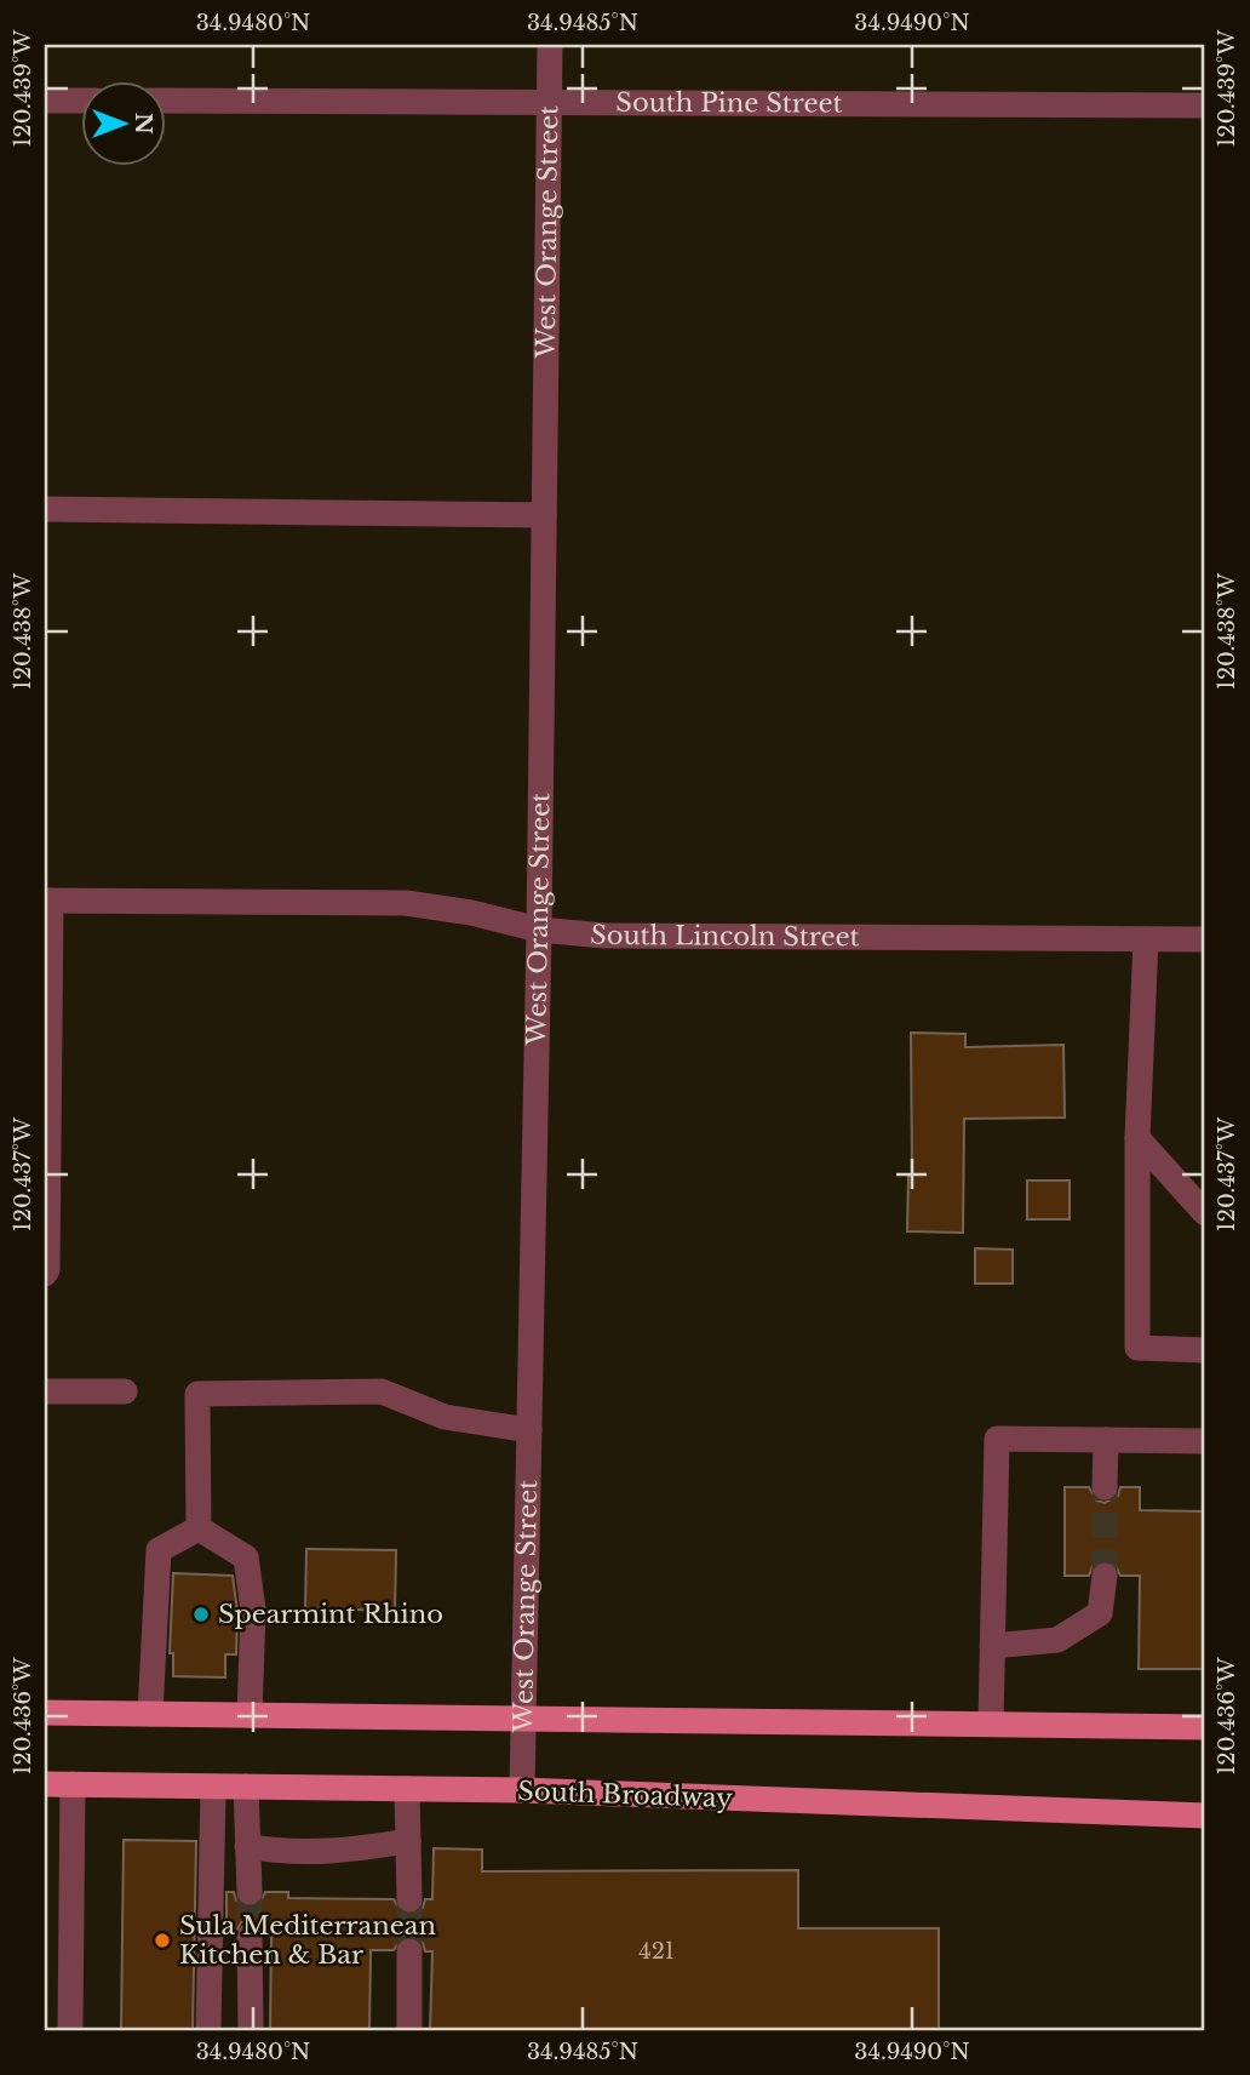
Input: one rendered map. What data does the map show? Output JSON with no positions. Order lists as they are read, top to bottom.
{
  "streets": {
    "main road": ["South Broadway"],
    "street": ["South Pine Street", "West Orange Street", "South Lincoln Street"]
  },
  "crossings": [
    ["South Pine Street", "West Orange Street"],
    ["West Orange Street", "South Lincoln Street"],
    ["West Orange Street", "South Broadway"]
  ],
  "places": ["Spearmint Rhino", "Sula Mediterranean Kitchen & Bar"],
  "house_numbers": ["421"],
  "north": "right",
  "coordinates": [
    "34.9480°N",
    "34.9485°N",
    "34.9490°N",
    "120.439°W",
    "120.438°W",
    "120.437°W",
    "120.436°W"
  ]
}
